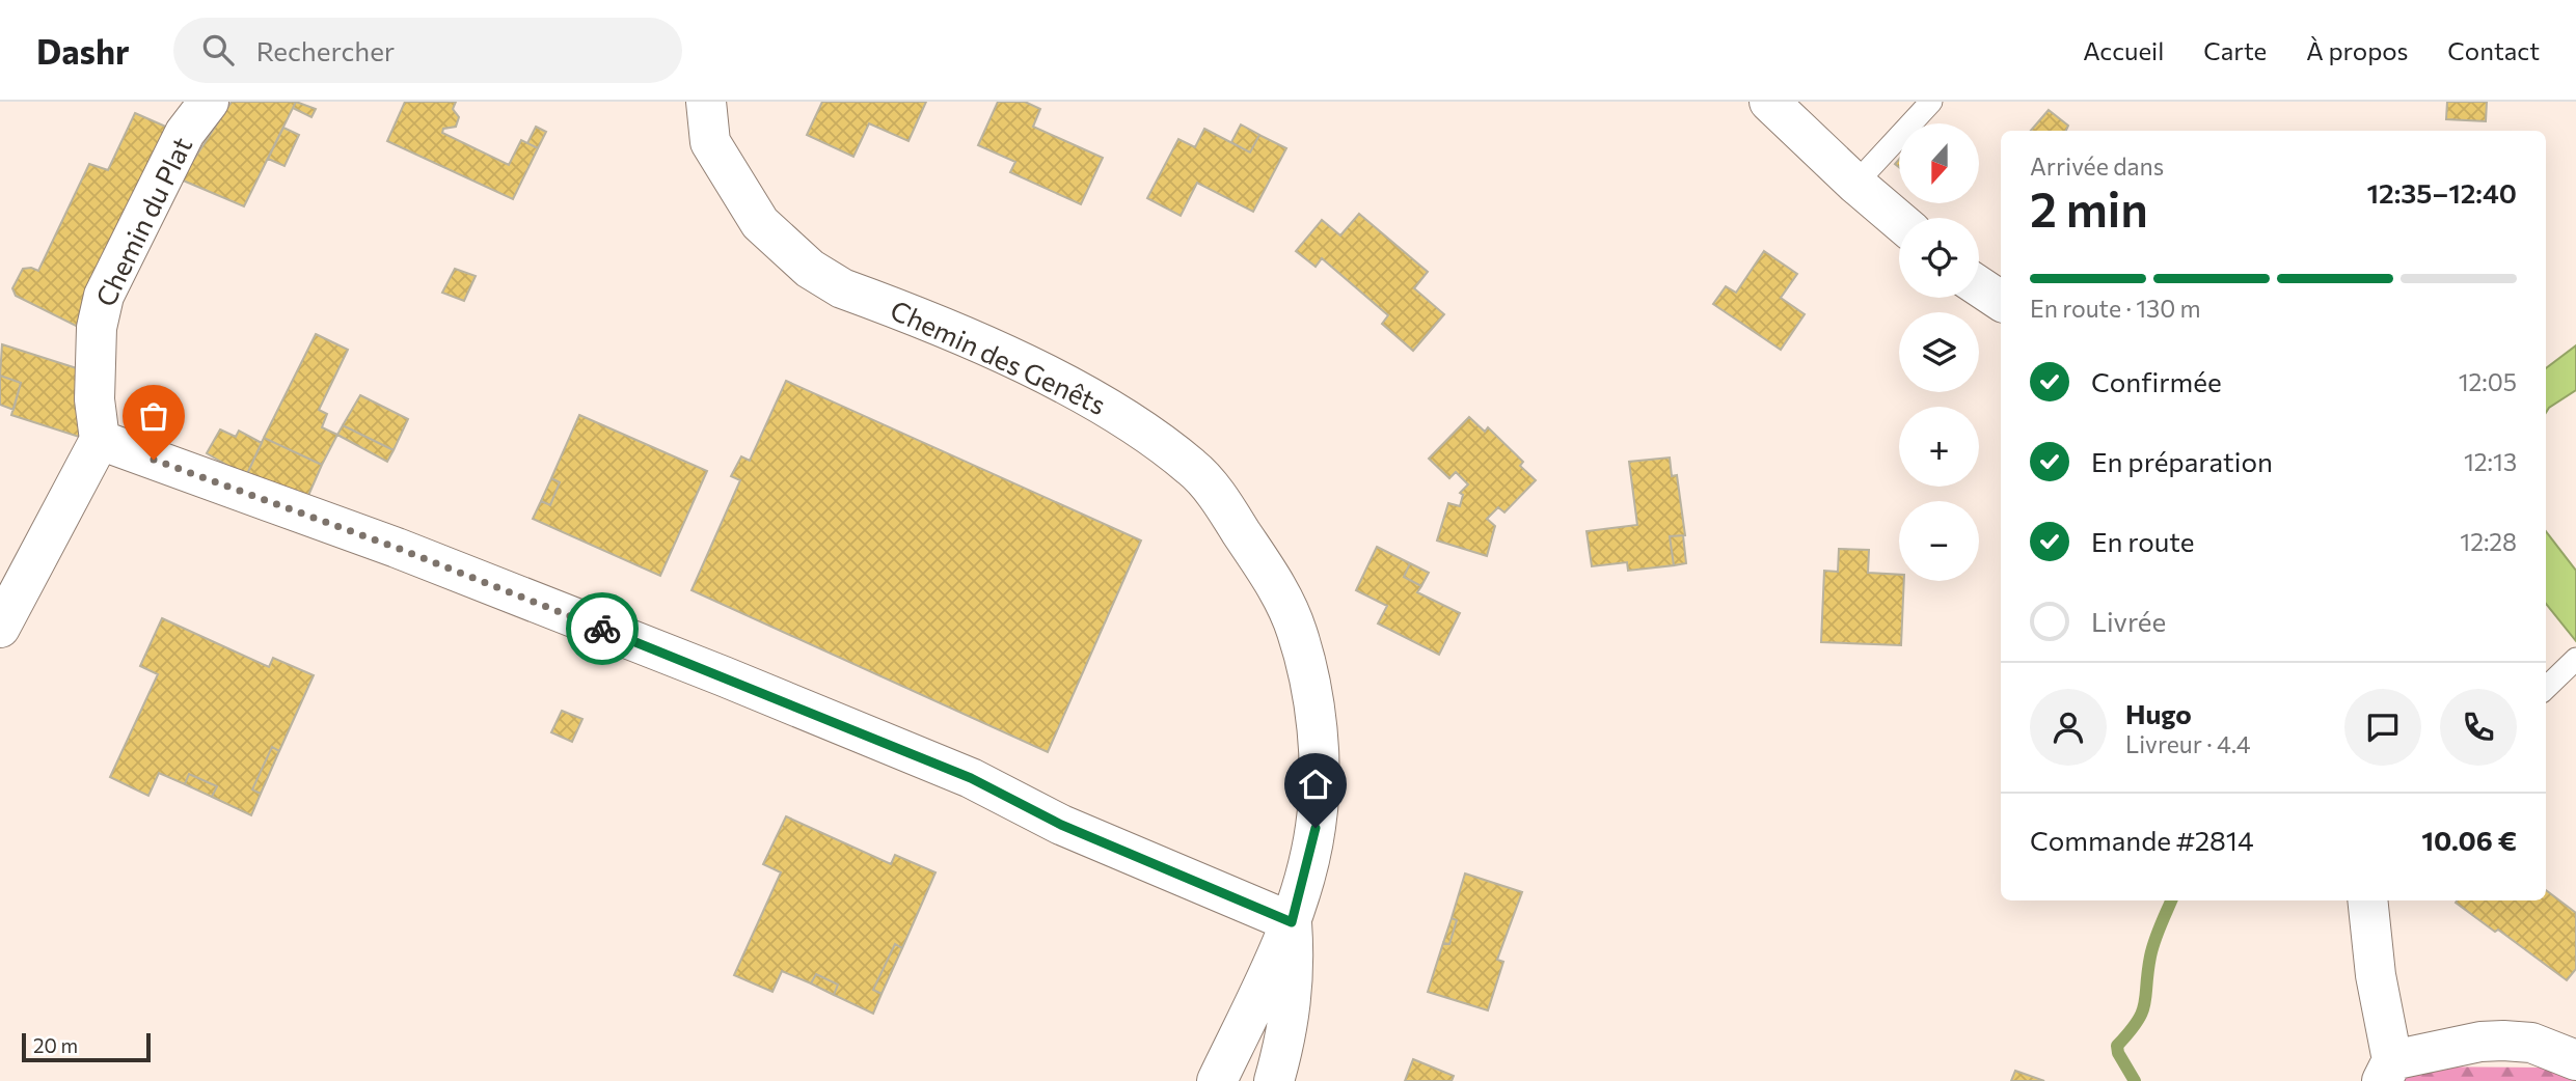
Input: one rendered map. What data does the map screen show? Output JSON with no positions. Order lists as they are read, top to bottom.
{
  "streets": {
    "street": ["Chemin du Plat", "Chemin des Genêts"]
  },
  "scale_bar": "20 m",
  "north": "bottom",
  "page": {
    "header": "Dashr",
    "search": "Rechercher",
    "nav": [
      "Accueil",
      "Carte",
      "À propos",
      "Contact"
    ],
    "map_buttons": ["+", "−"],
    "heading": ["2 min", "Arrivée dans", "12:35–12:40"],
    "panel": [
      "Hugo",
      "Livreur · 4.4",
      "Commande #2814",
      "10.06 €"
    ],
    "bar": "En route · 130 m",
    "list": [
      ["Confirmée", "12:05"],
      ["En préparation", "12:13"],
      ["En route", "12:28"],
      "Livrée"
    ],
    "scale": "20 m"
  }
}
